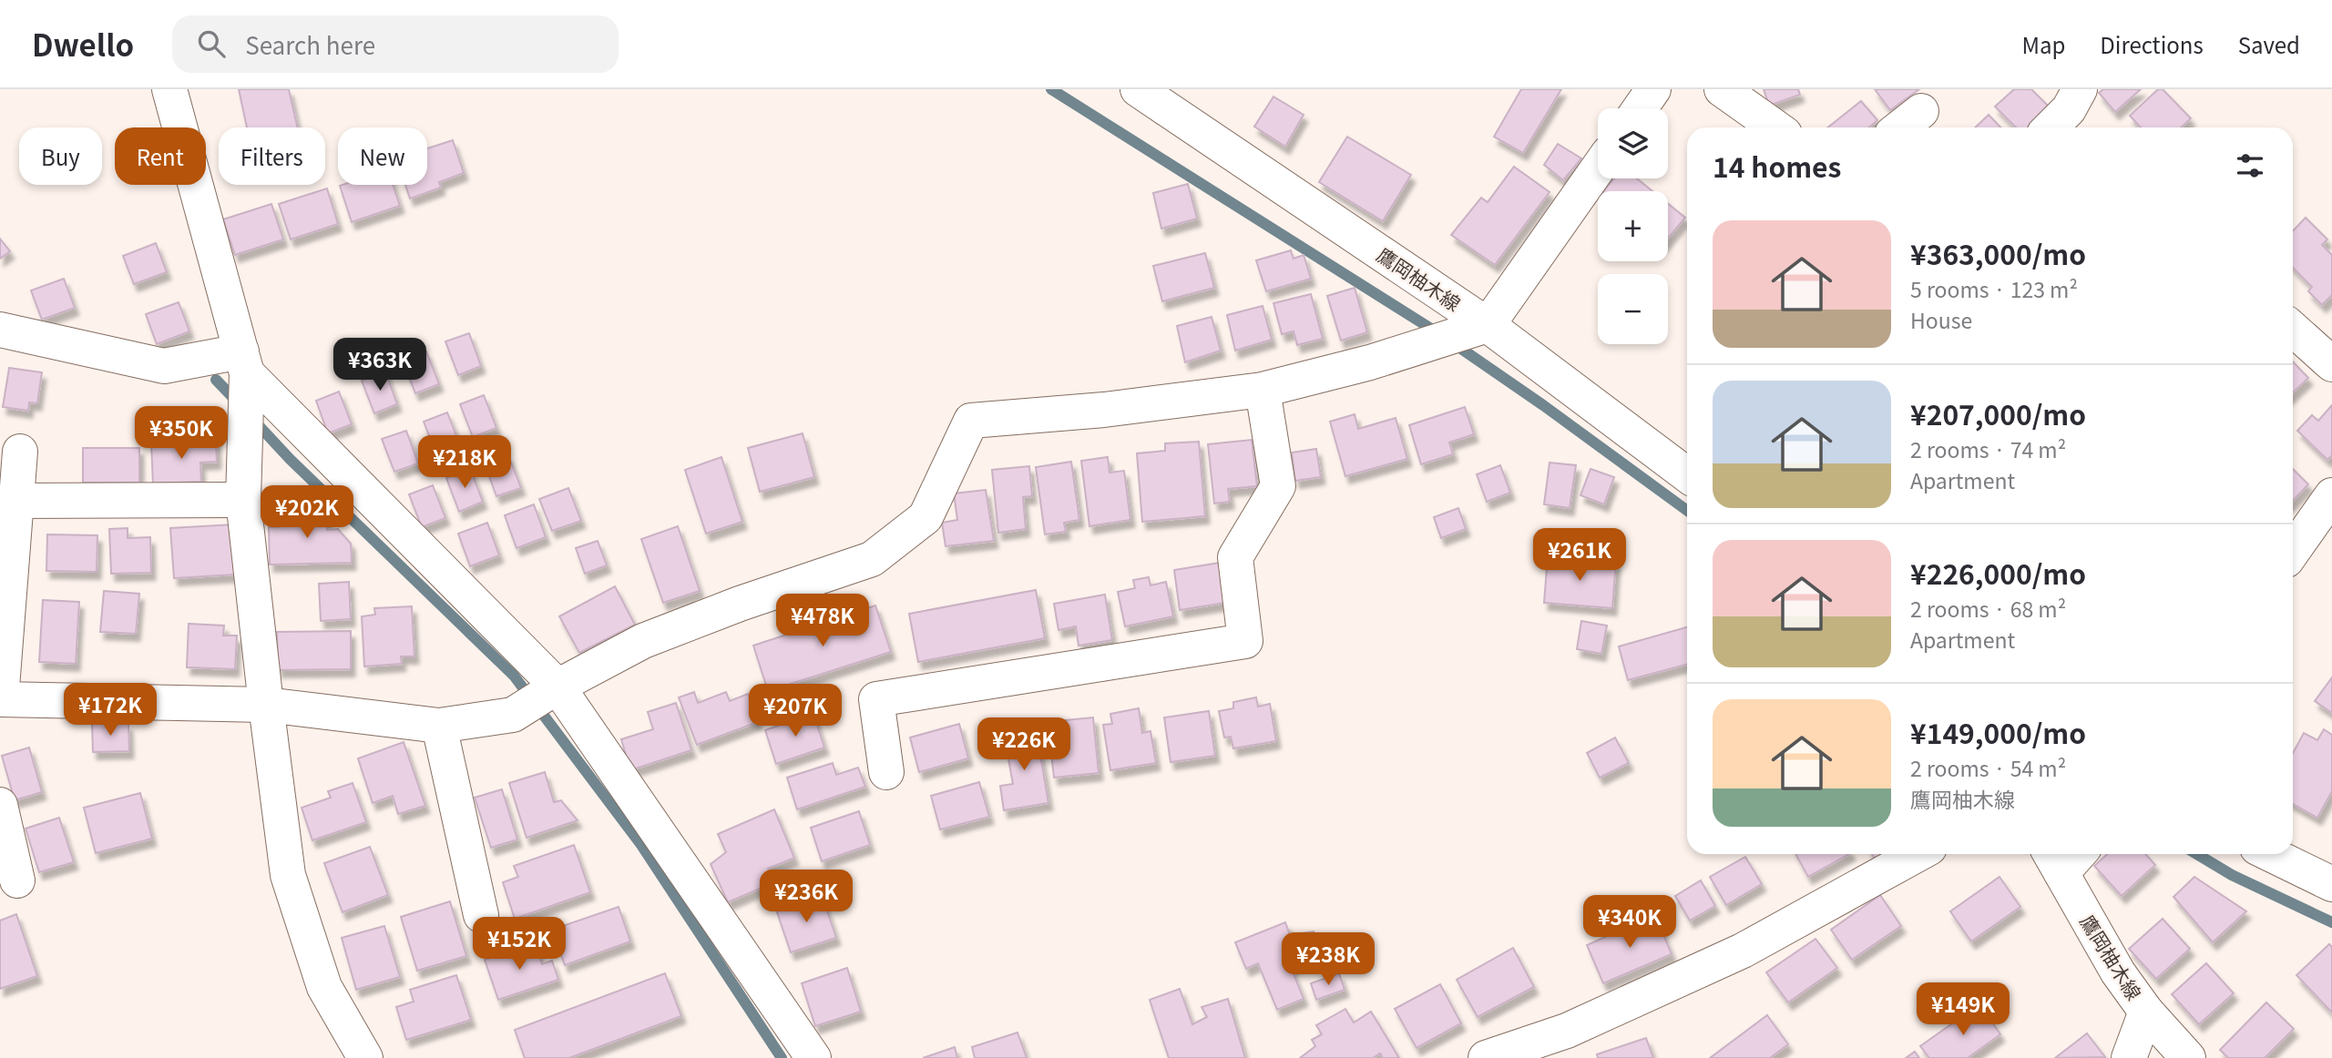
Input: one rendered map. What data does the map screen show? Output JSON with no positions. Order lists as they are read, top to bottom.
{
  "streets": {
    "street": ["鷹岡柚木線"]
  },
  "page": {
    "header": "Dwello",
    "search": "Search here",
    "nav": ["Map", "Directions", "Saved"],
    "map_buttons": ["+", "−"],
    "chip": [
      "Buy",
      "Rent",
      "Filters",
      "New"
    ],
    "heading": "14 homes",
    "list": [
      {
        "name": "¥363,000/mo",
        "note": "5 rooms · 123 m² · House"
      },
      {
        "name": "¥207,000/mo",
        "note": "2 rooms · 74 m² · Apartment"
      },
      {
        "name": "¥226,000/mo",
        "note": "2 rooms · 68 m² · Apartment"
      },
      {
        "name": "¥149,000/mo",
        "note": "2 rooms · 54 m² · 鷹岡柚木線"
      }
    ],
    "price": [
      "¥363K",
      "¥350K",
      "¥218K",
      "¥202K",
      "¥261K",
      "¥478K",
      "¥172K",
      "¥207K",
      "¥226K",
      "¥236K",
      "¥340K",
      "¥152K",
      "¥238K",
      "¥149K"
    ]
  }
}
